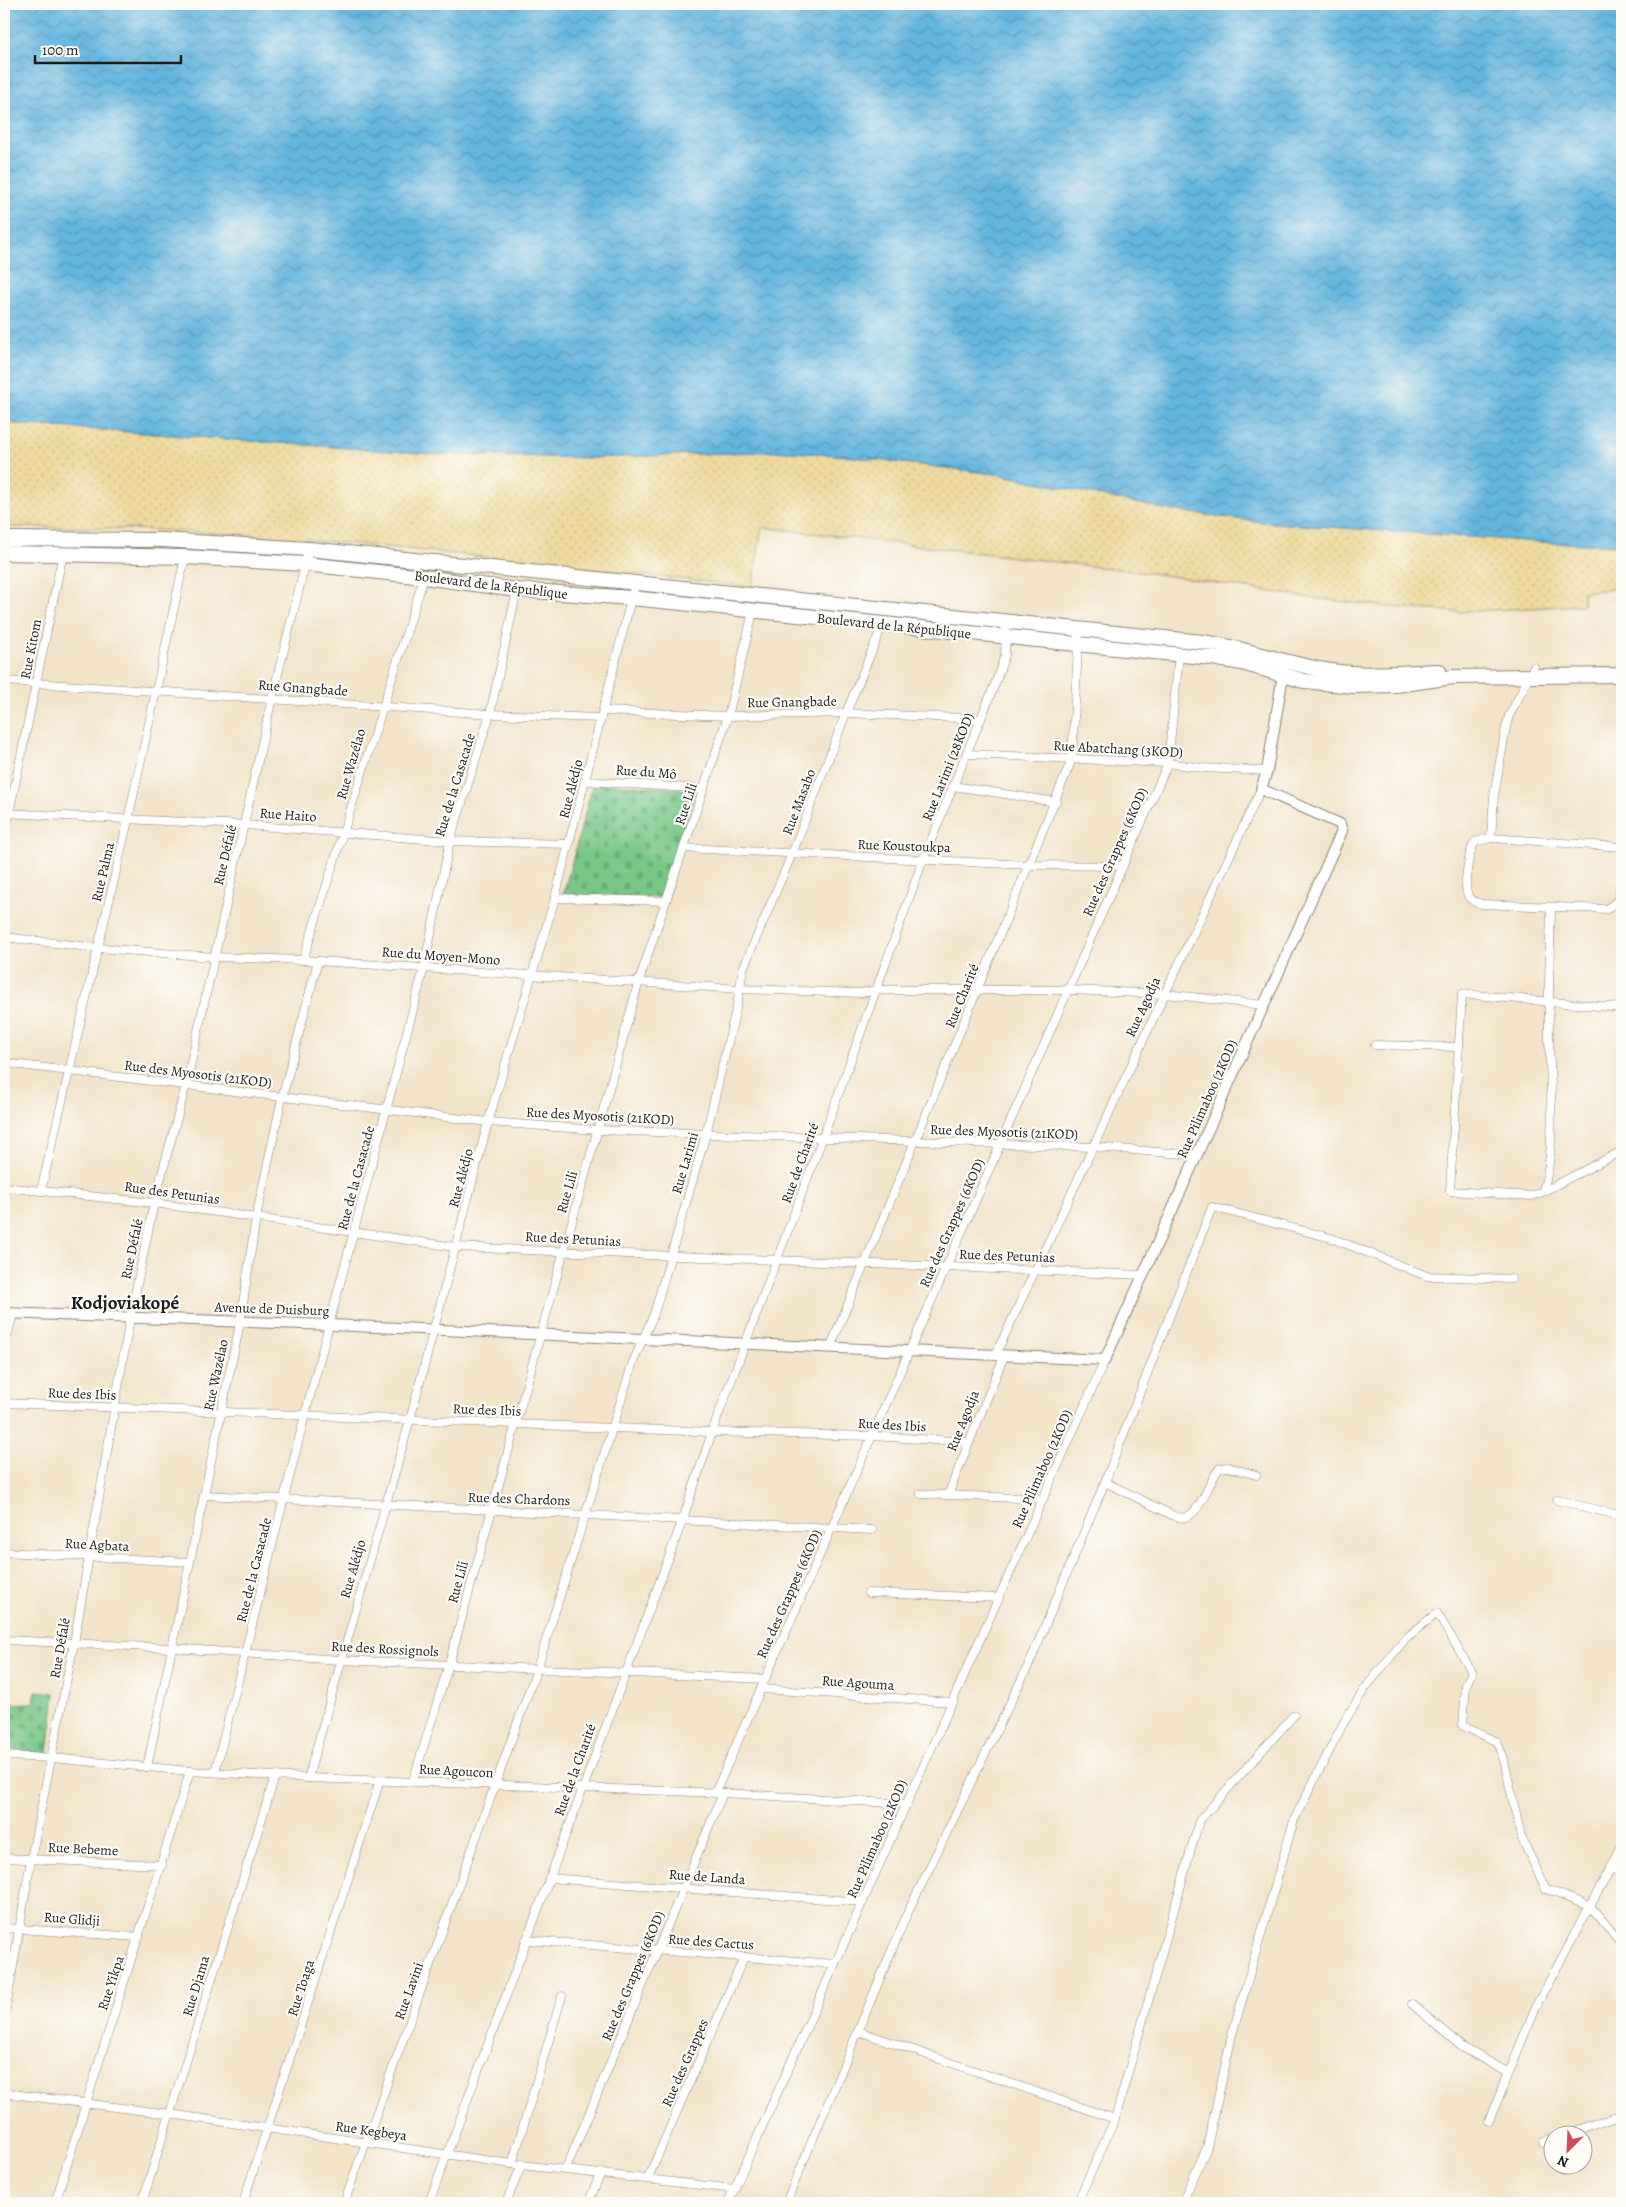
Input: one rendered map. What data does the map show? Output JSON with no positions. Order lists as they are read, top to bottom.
{
  "streets": {
    "highway": ["Boulevard de la République"],
    "street": [
      "Rue Kitom",
      "Rue Gnangbade",
      "Rue Abatchang (3KOD)",
      "Rue Wazélao",
      "Rue Larimi (28KOD)",
      "Rue du Mô",
      "Rue de la Casacade",
      "Rue Alédjo",
      "Rue Masabo",
      "Rue Lili",
      "Rue Haito",
      "Rue Koustoukpa",
      "Rue des Grappes (6KOD)",
      "Rue Défalé",
      "Rue Palma",
      "Rue du Moyen-Mono",
      "Rue Charité",
      "Rue Agodja",
      "Rue des Myosotis (21KOD)",
      "Rue Pilimaboo (2KOD)",
      "Rue Larimi",
      "Rue de Charité",
      "Rue des Petunias",
      "Avenue de Duisburg",
      "Rue des Ibis",
      "Rue des Chardons",
      "Rue Agbata",
      "Rue des Rossignols",
      "Rue Agouma",
      "Rue de la Charité",
      "Rue Agoucon",
      "Rue Bebeme",
      "Rue de Landa",
      "Rue Glidji",
      "Rue des Cactus",
      "Rue Yikpa",
      "Rue Djama",
      "Rue Toaga",
      "Rue Lavini",
      "Rue des Grappes",
      "Rue Kegbeya"
    ]
  },
  "crossings": [
    ["Boulevard de la République", "Rue Kitom"],
    ["Boulevard de la République", "Rue Wazélao"],
    ["Boulevard de la République", "Rue Larimi (28KOD)"],
    ["Boulevard de la République", "Rue de la Casacade"],
    ["Boulevard de la République", "Rue Alédjo"],
    ["Boulevard de la République", "Rue Masabo"],
    ["Boulevard de la République", "Rue Lili"],
    ["Boulevard de la République", "Rue des Grappes (6KOD)"],
    ["Boulevard de la République", "Rue Défalé"],
    ["Boulevard de la République", "Rue Palma"],
    ["Boulevard de la République", "Rue Charité"],
    ["Boulevard de la République", "Rue Agodja"],
    ["Rue Kitom", "Rue Gnangbade"],
    ["Rue Kitom", "Rue Haito"],
    ["Rue Gnangbade", "Rue Wazélao"],
    ["Rue Gnangbade", "Rue Larimi (28KOD)"],
    ["Rue Gnangbade", "Rue de la Casacade"],
    ["Rue Gnangbade", "Rue Alédjo"],
    ["Rue Gnangbade", "Rue Masabo"],
    ["Rue Gnangbade", "Rue Lili"],
    ["Rue Gnangbade", "Rue Défalé"],
    ["Rue Gnangbade", "Rue Palma"],
    ["Rue Abatchang (3KOD)", "Rue Larimi (28KOD)"],
    ["Rue Abatchang (3KOD)", "Rue des Grappes (6KOD)"],
    ["Rue Abatchang (3KOD)", "Rue Charité"],
    ["Rue Abatchang (3KOD)", "Rue Agodja"],
    ["Rue Wazélao", "Rue Haito"],
    ["Rue Wazélao", "Rue du Moyen-Mono"],
    ["Rue Wazélao", "Rue des Myosotis (21KOD)"],
    ["Rue Wazélao", "Rue des Petunias"],
    ["Rue Wazélao", "Avenue de Duisburg"],
    ["Rue Wazélao", "Rue des Ibis"],
    ["Rue Wazélao", "Rue des Chardons"],
    ["Rue Wazélao", "Rue Agbata"],
    ["Rue Wazélao", "Rue des Rossignols"],
    ["Rue Wazélao", "Rue Agoucon"],
    ["Rue Larimi (28KOD)", "Rue Koustoukpa"],
    ["Rue Larimi (28KOD)", "Rue du Moyen-Mono"],
    ["Rue Larimi (28KOD)", "Rue de Charité"],
    ["Rue du Mô", "Rue Alédjo"],
    ["Rue du Mô", "Rue Lili"],
    ["Rue de la Casacade", "Rue Haito"],
    ["Rue de la Casacade", "Rue du Moyen-Mono"],
    ["Rue de la Casacade", "Rue des Myosotis (21KOD)"],
    ["Rue de la Casacade", "Rue des Petunias"],
    ["Rue de la Casacade", "Avenue de Duisburg"],
    ["Rue de la Casacade", "Rue des Ibis"],
    ["Rue de la Casacade", "Rue des Chardons"],
    ["Rue de la Casacade", "Rue des Rossignols"],
    ["Rue de la Casacade", "Rue Agoucon"],
    ["Rue Alédjo", "Rue Haito"],
    ["Rue Alédjo", "Rue du Moyen-Mono"],
    ["Rue Alédjo", "Rue des Myosotis (21KOD)"],
    ["Rue Alédjo", "Rue des Petunias"],
    ["Rue Alédjo", "Avenue de Duisburg"],
    ["Rue Alédjo", "Rue des Ibis"],
    ["Rue Alédjo", "Rue des Chardons"],
    ["Rue Alédjo", "Rue des Rossignols"],
    ["Rue Alédjo", "Rue Agoucon"],
    ["Rue Masabo", "Rue Koustoukpa"],
    ["Rue Masabo", "Rue du Moyen-Mono"],
    ["Rue Masabo", "Rue Larimi"],
    ["Rue Lili", "Rue Koustoukpa"],
    ["Rue Lili", "Rue du Moyen-Mono"],
    ["Rue Lili", "Rue des Myosotis (21KOD)"],
    ["Rue Lili", "Rue des Petunias"],
    ["Rue Lili", "Avenue de Duisburg"],
    ["Rue Lili", "Rue des Ibis"],
    ["Rue Lili", "Rue des Chardons"],
    ["Rue Lili", "Rue des Rossignols"],
    ["Rue Lili", "Rue Agoucon"],
    ["Rue Haito", "Rue Défalé"],
    ["Rue Haito", "Rue Palma"],
    ["Rue Koustoukpa", "Rue des Grappes (6KOD)"],
    ["Rue Koustoukpa", "Rue Charité"],
    ["Rue des Grappes (6KOD)", "Rue du Moyen-Mono"],
    ["Rue des Grappes (6KOD)", "Rue des Myosotis (21KOD)"],
    ["Rue des Grappes (6KOD)", "Rue des Petunias"],
    ["Rue des Grappes (6KOD)", "Avenue de Duisburg"],
    ["Rue des Grappes (6KOD)", "Rue des Ibis"],
    ["Rue des Grappes (6KOD)", "Rue des Chardons"],
    ["Rue des Grappes (6KOD)", "Rue des Rossignols"],
    ["Rue des Grappes (6KOD)", "Rue Agouma"],
    ["Rue des Grappes (6KOD)", "Rue Agoucon"],
    ["Rue des Grappes (6KOD)", "Rue de Landa"],
    ["Rue des Grappes (6KOD)", "Rue des Cactus"],
    ["Rue des Grappes (6KOD)", "Rue Kegbeya"],
    ["Rue Défalé", "Rue du Moyen-Mono"],
    ["Rue Défalé", "Rue des Myosotis (21KOD)"],
    ["Rue Défalé", "Rue des Petunias"],
    ["Rue Défalé", "Avenue de Duisburg"],
    ["Rue Défalé", "Rue des Ibis"],
    ["Rue Défalé", "Rue Agbata"],
    ["Rue Défalé", "Rue des Rossignols"],
    ["Rue Défalé", "Rue Agoucon"],
    ["Rue Défalé", "Rue Bebeme"],
    ["Rue Défalé", "Rue Glidji"],
    ["Rue Palma", "Rue du Moyen-Mono"],
    ["Rue Palma", "Rue des Myosotis (21KOD)"],
    ["Rue Palma", "Rue des Petunias"],
    ["Rue du Moyen-Mono", "Rue Charité"],
    ["Rue du Moyen-Mono", "Rue Agodja"],
    ["Rue du Moyen-Mono", "Rue Pilimaboo (2KOD)"],
    ["Rue du Moyen-Mono", "Rue Larimi"],
    ["Rue du Moyen-Mono", "Rue de Charité"],
    ["Rue Charité", "Rue des Myosotis (21KOD)"],
    ["Rue Charité", "Rue des Petunias"],
    ["Rue Charité", "Avenue de Duisburg"],
    ["Rue Agodja", "Rue des Myosotis (21KOD)"],
    ["Rue Agodja", "Rue Pilimaboo (2KOD)"],
    ["Rue Agodja", "Rue des Petunias"],
    ["Rue Agodja", "Avenue de Duisburg"],
    ["Rue Agodja", "Rue des Ibis"],
    ["Rue des Myosotis (21KOD)", "Rue Pilimaboo (2KOD)"],
    ["Rue des Myosotis (21KOD)", "Rue Larimi"],
    ["Rue des Myosotis (21KOD)", "Rue de Charité"],
    ["Rue Pilimaboo (2KOD)", "Rue des Petunias"],
    ["Rue Pilimaboo (2KOD)", "Avenue de Duisburg"],
    ["Rue Pilimaboo (2KOD)", "Rue Agouma"],
    ["Rue Pilimaboo (2KOD)", "Rue Agoucon"],
    ["Rue Pilimaboo (2KOD)", "Rue de Landa"],
    ["Rue Pilimaboo (2KOD)", "Rue des Cactus"],
    ["Rue Pilimaboo (2KOD)", "Rue Kegbeya"],
    ["Rue Larimi", "Rue des Petunias"],
    ["Rue Larimi", "Avenue de Duisburg"],
    ["Rue Larimi", "Rue des Ibis"],
    ["Rue Larimi", "Rue des Chardons"],
    ["Rue Larimi", "Rue Lavini"],
    ["Rue de Charité", "Rue des Petunias"],
    ["Rue de Charité", "Avenue de Duisburg"],
    ["Rue de Charité", "Rue de la Charité"],
    ["Avenue de Duisburg", "Rue de la Charité"],
    ["Rue des Ibis", "Rue de la Charité"],
    ["Rue des Chardons", "Rue de la Charité"],
    ["Rue des Chardons", "Rue Lavini"],
    ["Rue des Rossignols", "Rue de la Charité"],
    ["Rue des Rossignols", "Rue Lavini"],
    ["Rue de la Charité", "Rue Agoucon"],
    ["Rue de la Charité", "Rue de Landa"],
    ["Rue de la Charité", "Rue des Cactus"],
    ["Rue de la Charité", "Rue Kegbeya"],
    ["Rue Agoucon", "Rue Yikpa"],
    ["Rue Agoucon", "Rue Djama"],
    ["Rue Agoucon", "Rue Toaga"],
    ["Rue Agoucon", "Rue Lavini"],
    ["Rue Bebeme", "Rue Yikpa"],
    ["Rue Glidji", "Rue Yikpa"],
    ["Rue des Cactus", "Rue des Grappes"],
    ["Rue Yikpa", "Rue Kegbeya"],
    ["Rue Djama", "Rue Kegbeya"],
    ["Rue Toaga", "Rue Kegbeya"],
    ["Rue Lavini", "Rue Kegbeya"],
    ["Rue des Grappes", "Rue Kegbeya"]
  ],
  "districts": ["Kodjoviakopé"],
  "scale_bar": "100 m",
  "north": "bottom left"
}
